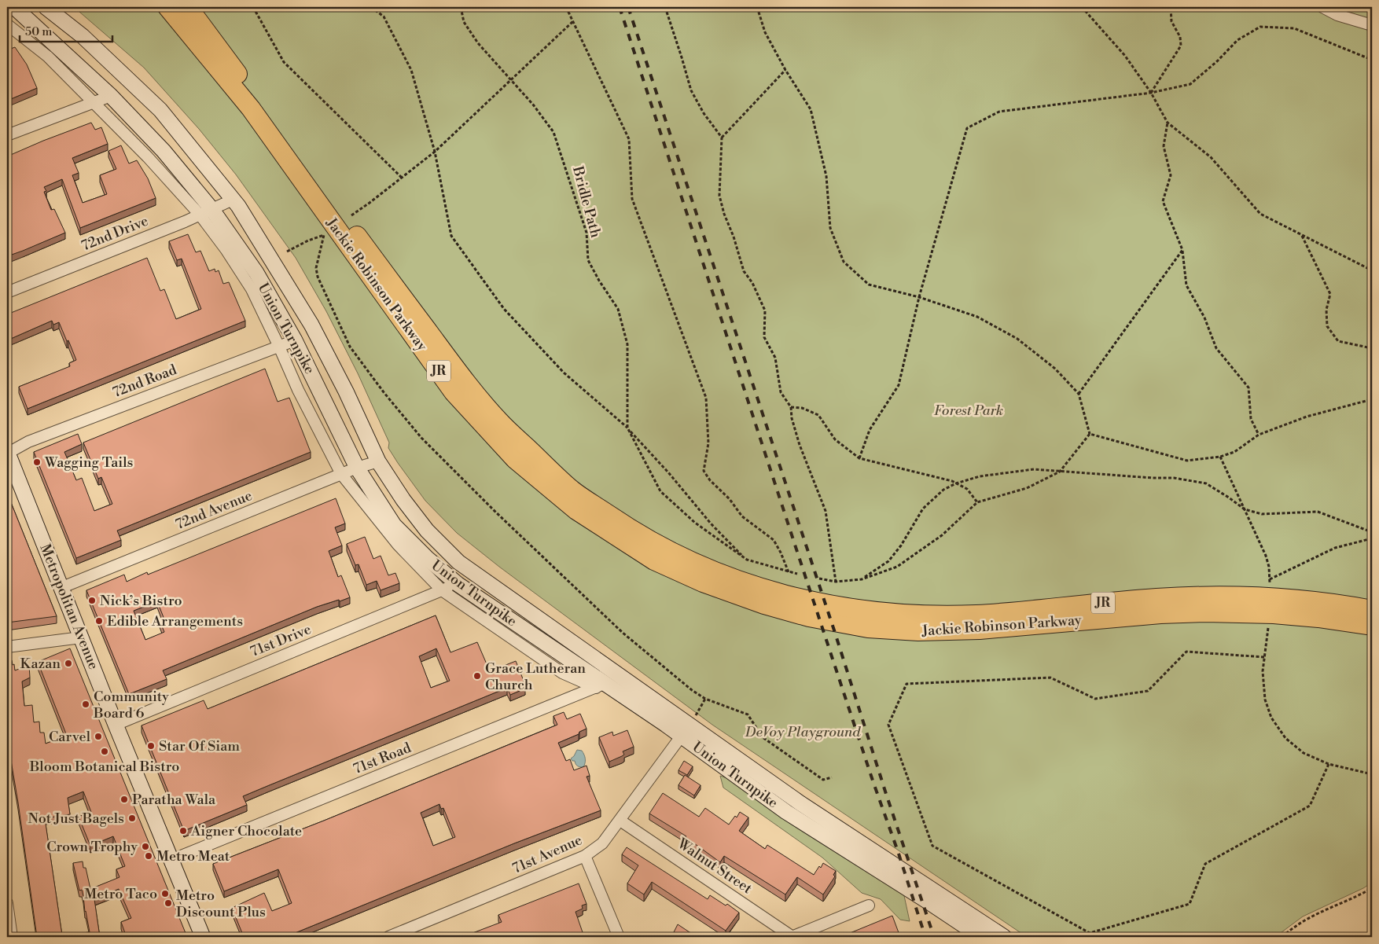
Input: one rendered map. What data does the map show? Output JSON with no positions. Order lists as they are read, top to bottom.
{
  "streets": {
    "highway": ["Jackie Robinson Parkway", "JR"],
    "main road": ["Union Turnpike", "Metropolitan Avenue"],
    "street": [
      "72nd Drive",
      "72nd Road",
      "72nd Avenue",
      "71st Drive",
      "71st Road",
      "71st Avenue",
      "Walnut Street"
    ],
    "path": ["Bridle Path"]
  },
  "crossings": [
    ["72nd Drive", "Union Turnpike"],
    ["Union Turnpike", "72nd Road"],
    ["Union Turnpike", "72nd Avenue"],
    ["Union Turnpike", "71st Drive"],
    ["Union Turnpike", "71st Road"],
    ["Union Turnpike", "71st Avenue"],
    ["72nd Road", "Metropolitan Avenue"],
    ["72nd Avenue", "Metropolitan Avenue"],
    ["Metropolitan Avenue", "71st Drive"],
    ["Metropolitan Avenue", "71st Road"],
    ["71st Avenue", "Walnut Street"]
  ],
  "parks": ["Forest Park", "DeVoy Playground"],
  "places": [
    "Wagging Tails",
    "Nick’s Bistro",
    "Edible Arrangements",
    "Kazan",
    "Grace Lutheran Church",
    "Community Board 6",
    "Carvel",
    "Star Of Siam",
    "Bloom Botanical Bistro",
    "Paratha Wala",
    "Not Just Bagels",
    "Aigner Chocolate",
    "Crown Trophy",
    "Metro Meat",
    "Metro Taco",
    "Metro Discount Plus"
  ],
  "scale_bar": "50 m"
}
